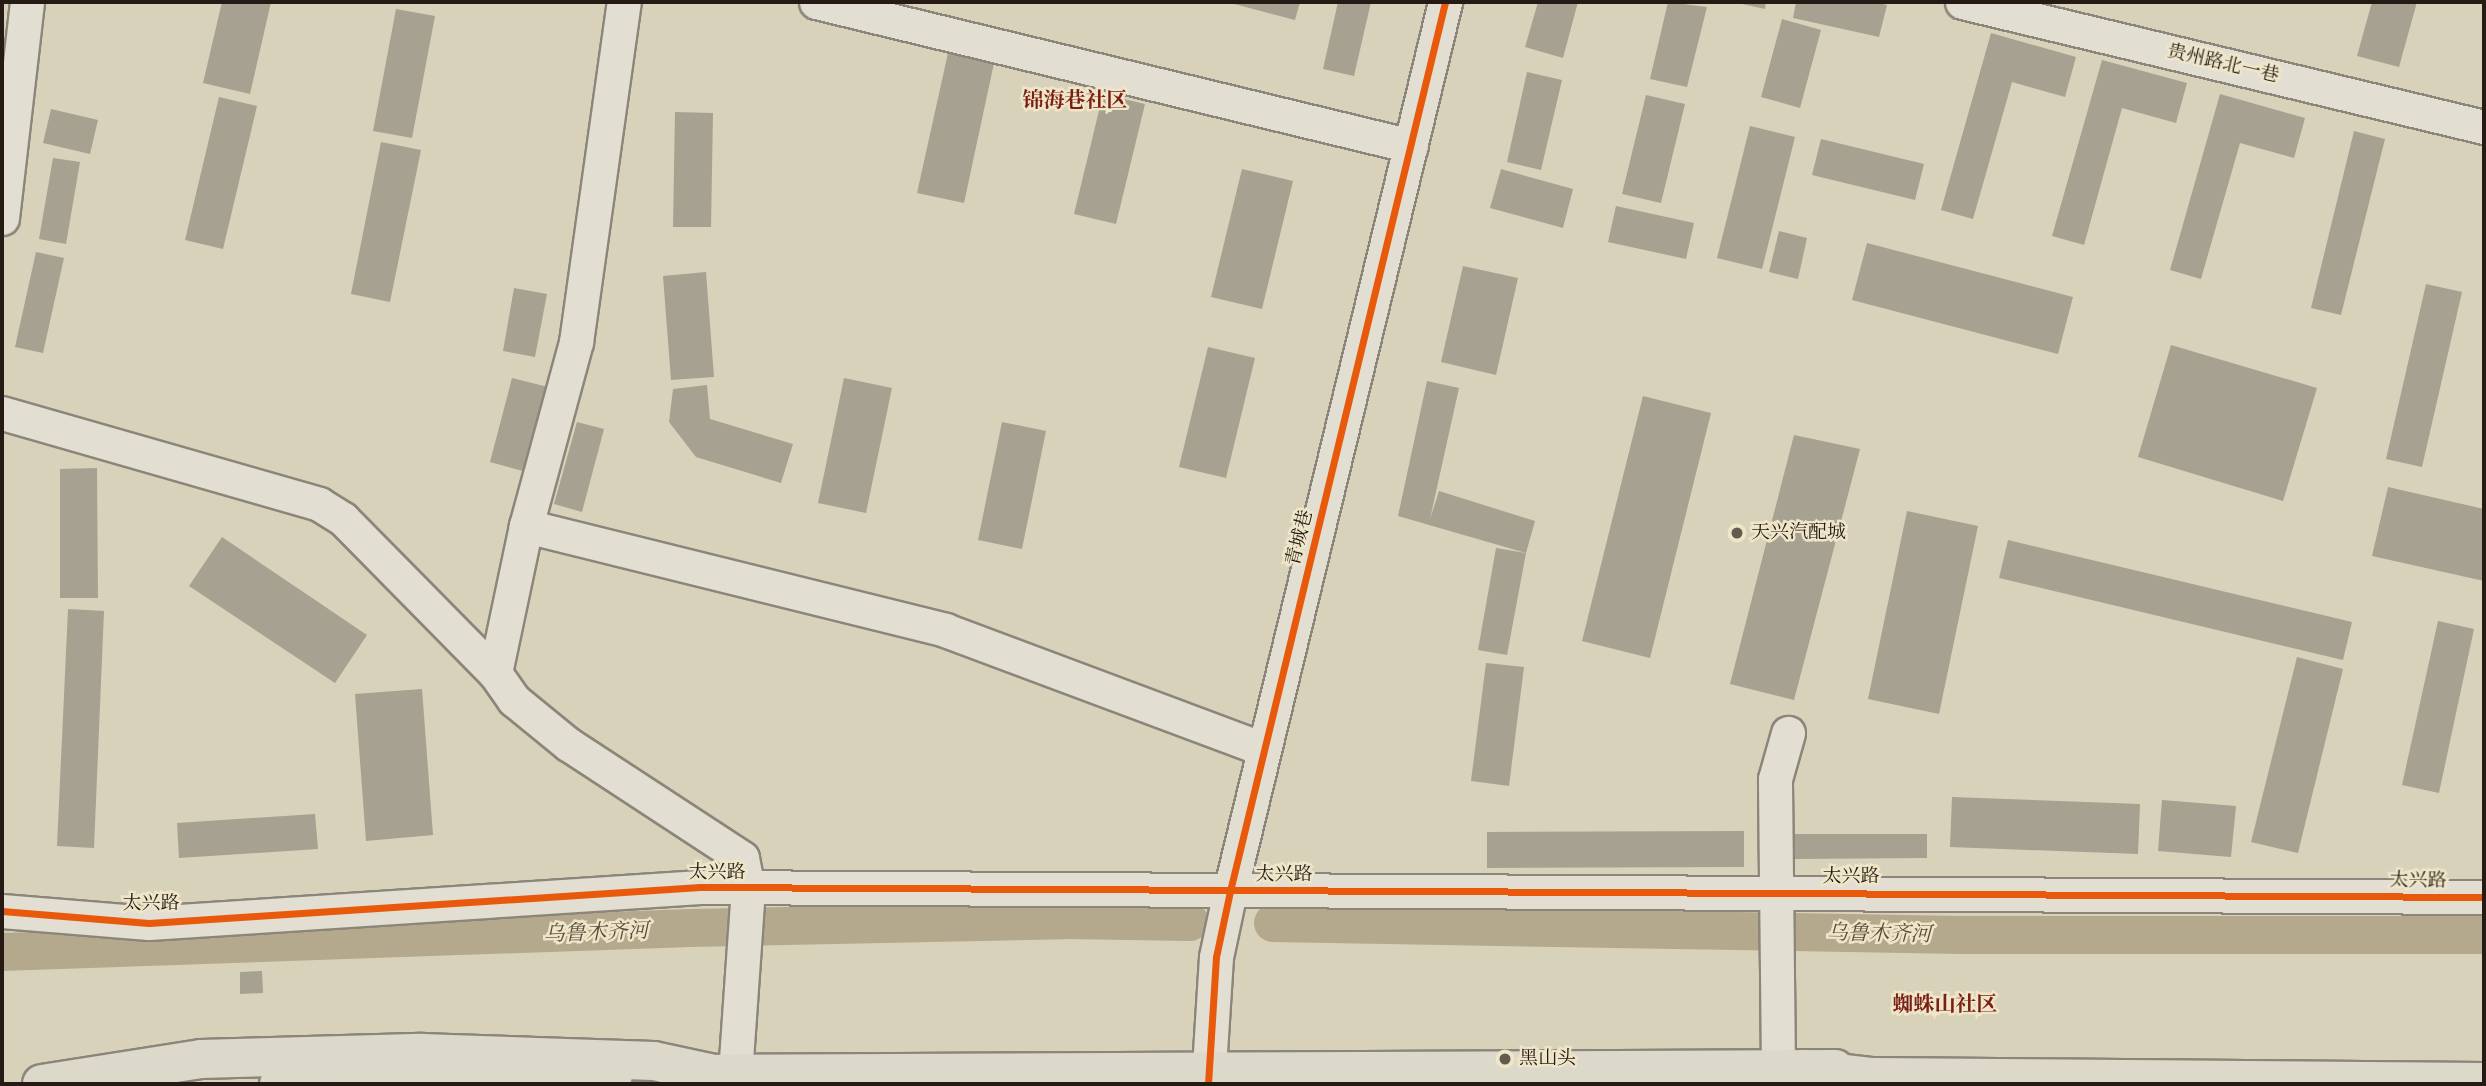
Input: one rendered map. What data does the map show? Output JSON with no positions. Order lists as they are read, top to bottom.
{
  "streets": {
    "street": ["贵州路北一巷", "青城巷", "太兴路"]
  },
  "crossings": [
    ["青城巷", "太兴路"]
  ],
  "districts": ["锦海巷社区", "蜘蛛山社区"],
  "water": ["乌鲁木齐河"],
  "places": ["天兴汽配城", "黑山头"]
}
